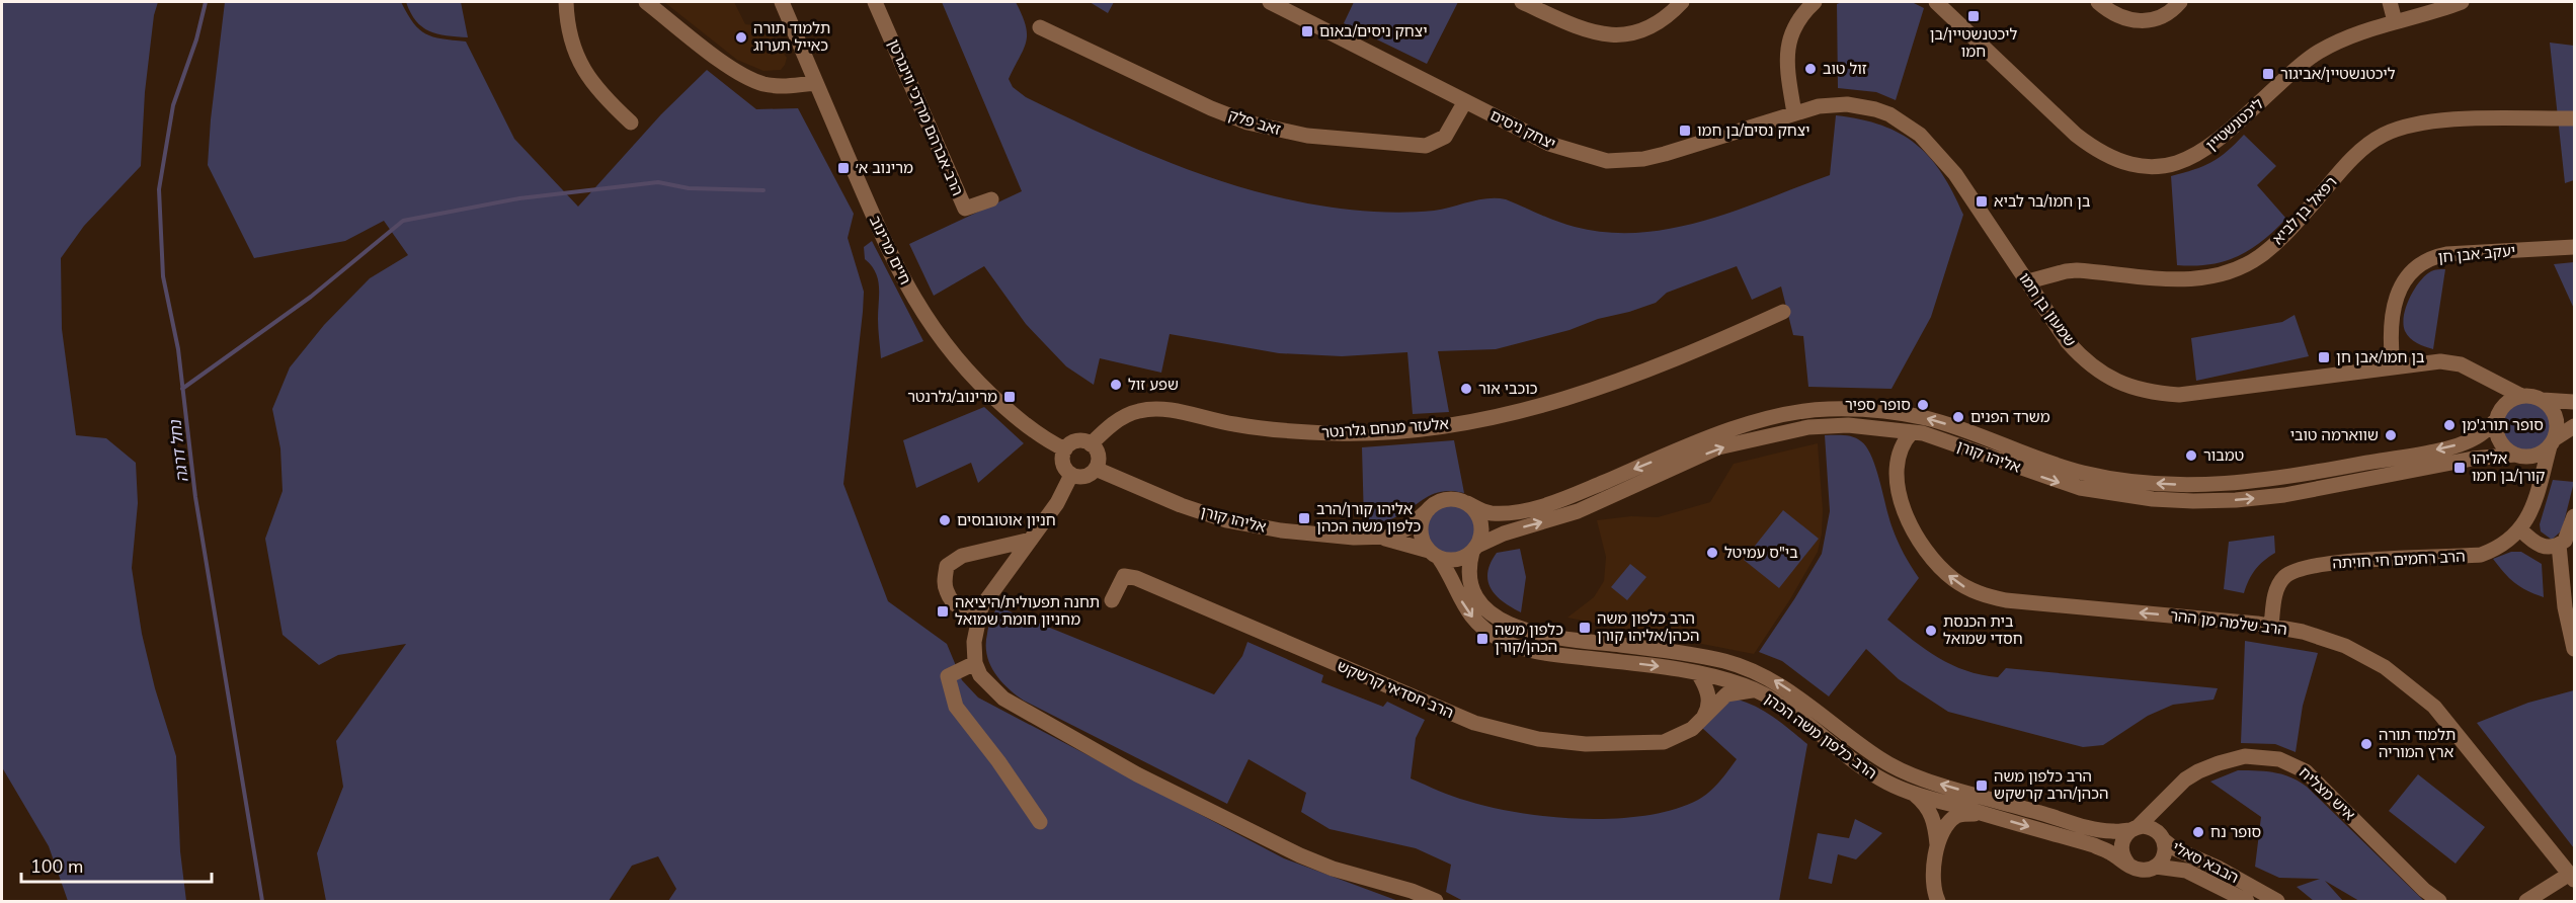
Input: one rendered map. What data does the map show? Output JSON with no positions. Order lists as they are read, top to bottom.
{
  "streets": {
    "street": [
      "הרב אברהם מרדכי ווינגרטן",
      "זאב פלק",
      "ליכטנשטיין",
      "יצחק ניסים",
      "רפאל בן לביא",
      "חיים מרינוב",
      "יעקב אבן חן",
      "שמעון בן חמו",
      "אלעזר מנחם גלרנטר",
      "אליהו קורן",
      "הרב רחמים חי חויתה",
      "הרב שלמה מן ההר",
      "הרב חסדאי קרשקש",
      "הרב כלפון משה הכהן",
      "איש מצליח",
      "הבבא סאלי"
    ]
  },
  "crossings": [
    ["זאב פלק", "יצחק ניסים"],
    ["יצחק ניסים", "שמעון בן חמו"],
    ["רפאל בן לביא", "שמעון בן חמו"],
    ["חיים מרינוב", "אלעזר מנחם גלרנטר"],
    ["חיים מרינוב", "אליהו קורן"],
    ["יעקב אבן חן", "שמעון בן חמו"],
    ["שמעון בן חמו", "אליהו קורן"],
    ["אלעזר מנחם גלרנטר", "אליהו קורן"],
    ["אליהו קורן", "הרב שלמה מן ההר"],
    ["אליהו קורן", "הרב כלפון משה הכהן"],
    ["הרב רחמים חי חויתה", "הרב שלמה מן ההר"],
    ["הרב חסדאי קרשקש", "הרב כלפון משה הכהן"],
    ["הרב כלפון משה הכהן", "איש מצליח"],
    ["הרב כלפון משה הכהן", "הבבא סאלי"],
    ["איש מצליח", "הבבא סאלי"]
  ],
  "one_way": ["הרב שלמה מן ההר"],
  "water": ["נחל דרגה"],
  "places": {
    "transit": [
      "ליכטנשטיין/בן חמו",
      "יצחק ניסים/באום",
      "ליכטנשטיין/אביגור",
      "יצחק נסים/בן חמו",
      "מרינוב א׳",
      "בן חמו/בר לביא",
      "בן חמו/אבן חן",
      "מרינוב/גלרנטר",
      "אליהו קורן/בן חמו",
      "אליהו קורן/הרב כלפון משה הכהן",
      "תחנה תפעולית/היציאה מחניון חומת שמואל",
      "הרב כלפון משה הכהן/אליהו קורן",
      "כלפון משה הכהן/קורן",
      "הרב כלפון משה הכהן/הרב קרשקש"
    ],
    "other": [
      "תלמוד תורה כאייל תערוג",
      "זול טוב",
      "שפע זול",
      "כוכבי אור",
      "סופר ספיר",
      "משרד הפנים",
      "סופר תורג'מן",
      "שווארמה טובי",
      "טמבור",
      "חניון אוטובוסים",
      "בי\"ס עמיטל",
      "בית הכנסת חסדי שמואל",
      "תלמוד תורה ארץ המוריה",
      "סופר נח"
    ]
  },
  "scale_bar": "100 m"
}
